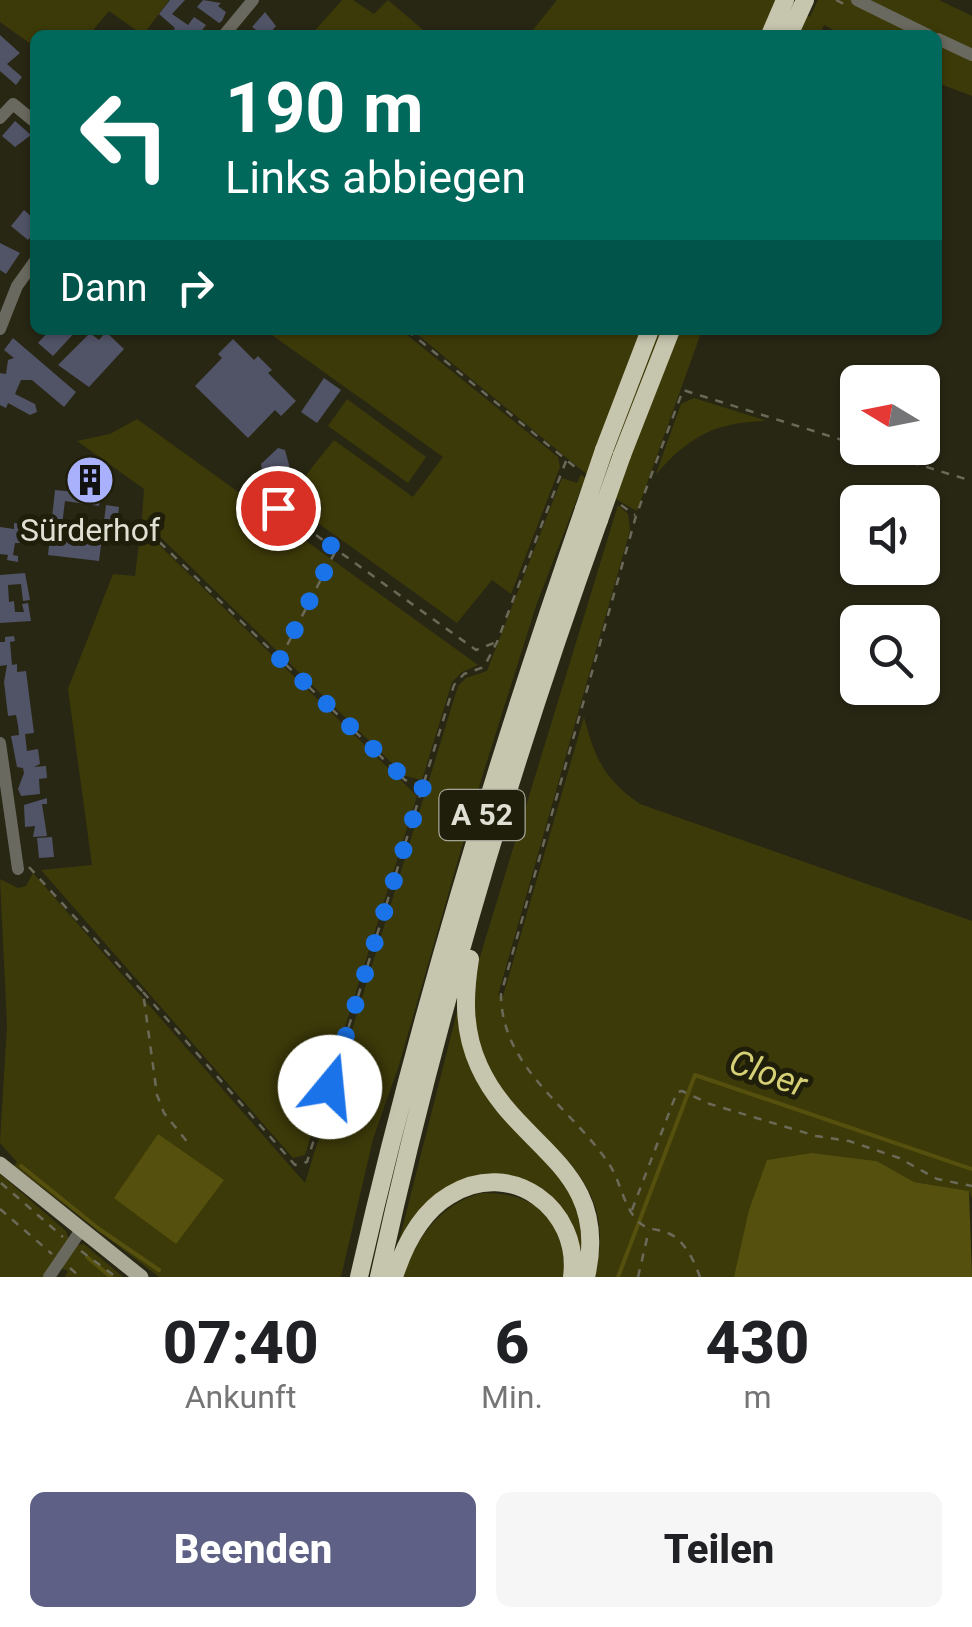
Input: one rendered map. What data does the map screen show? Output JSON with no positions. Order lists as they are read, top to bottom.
{
  "streets": {
    "highway": ["A 52"]
  },
  "water": ["Cloer"],
  "places": {
    "building": ["Sürderhof"]
  },
  "north": "left",
  "page": {
    "turn": ["190 m", "Links abbiegen"],
    "then": "Dann",
    "eta": [
      "07:40",
      "Ankunft",
      "6",
      "Min.",
      "430",
      "m"
    ],
    "buttons": ["Beenden", "Teilen"]
  }
}
